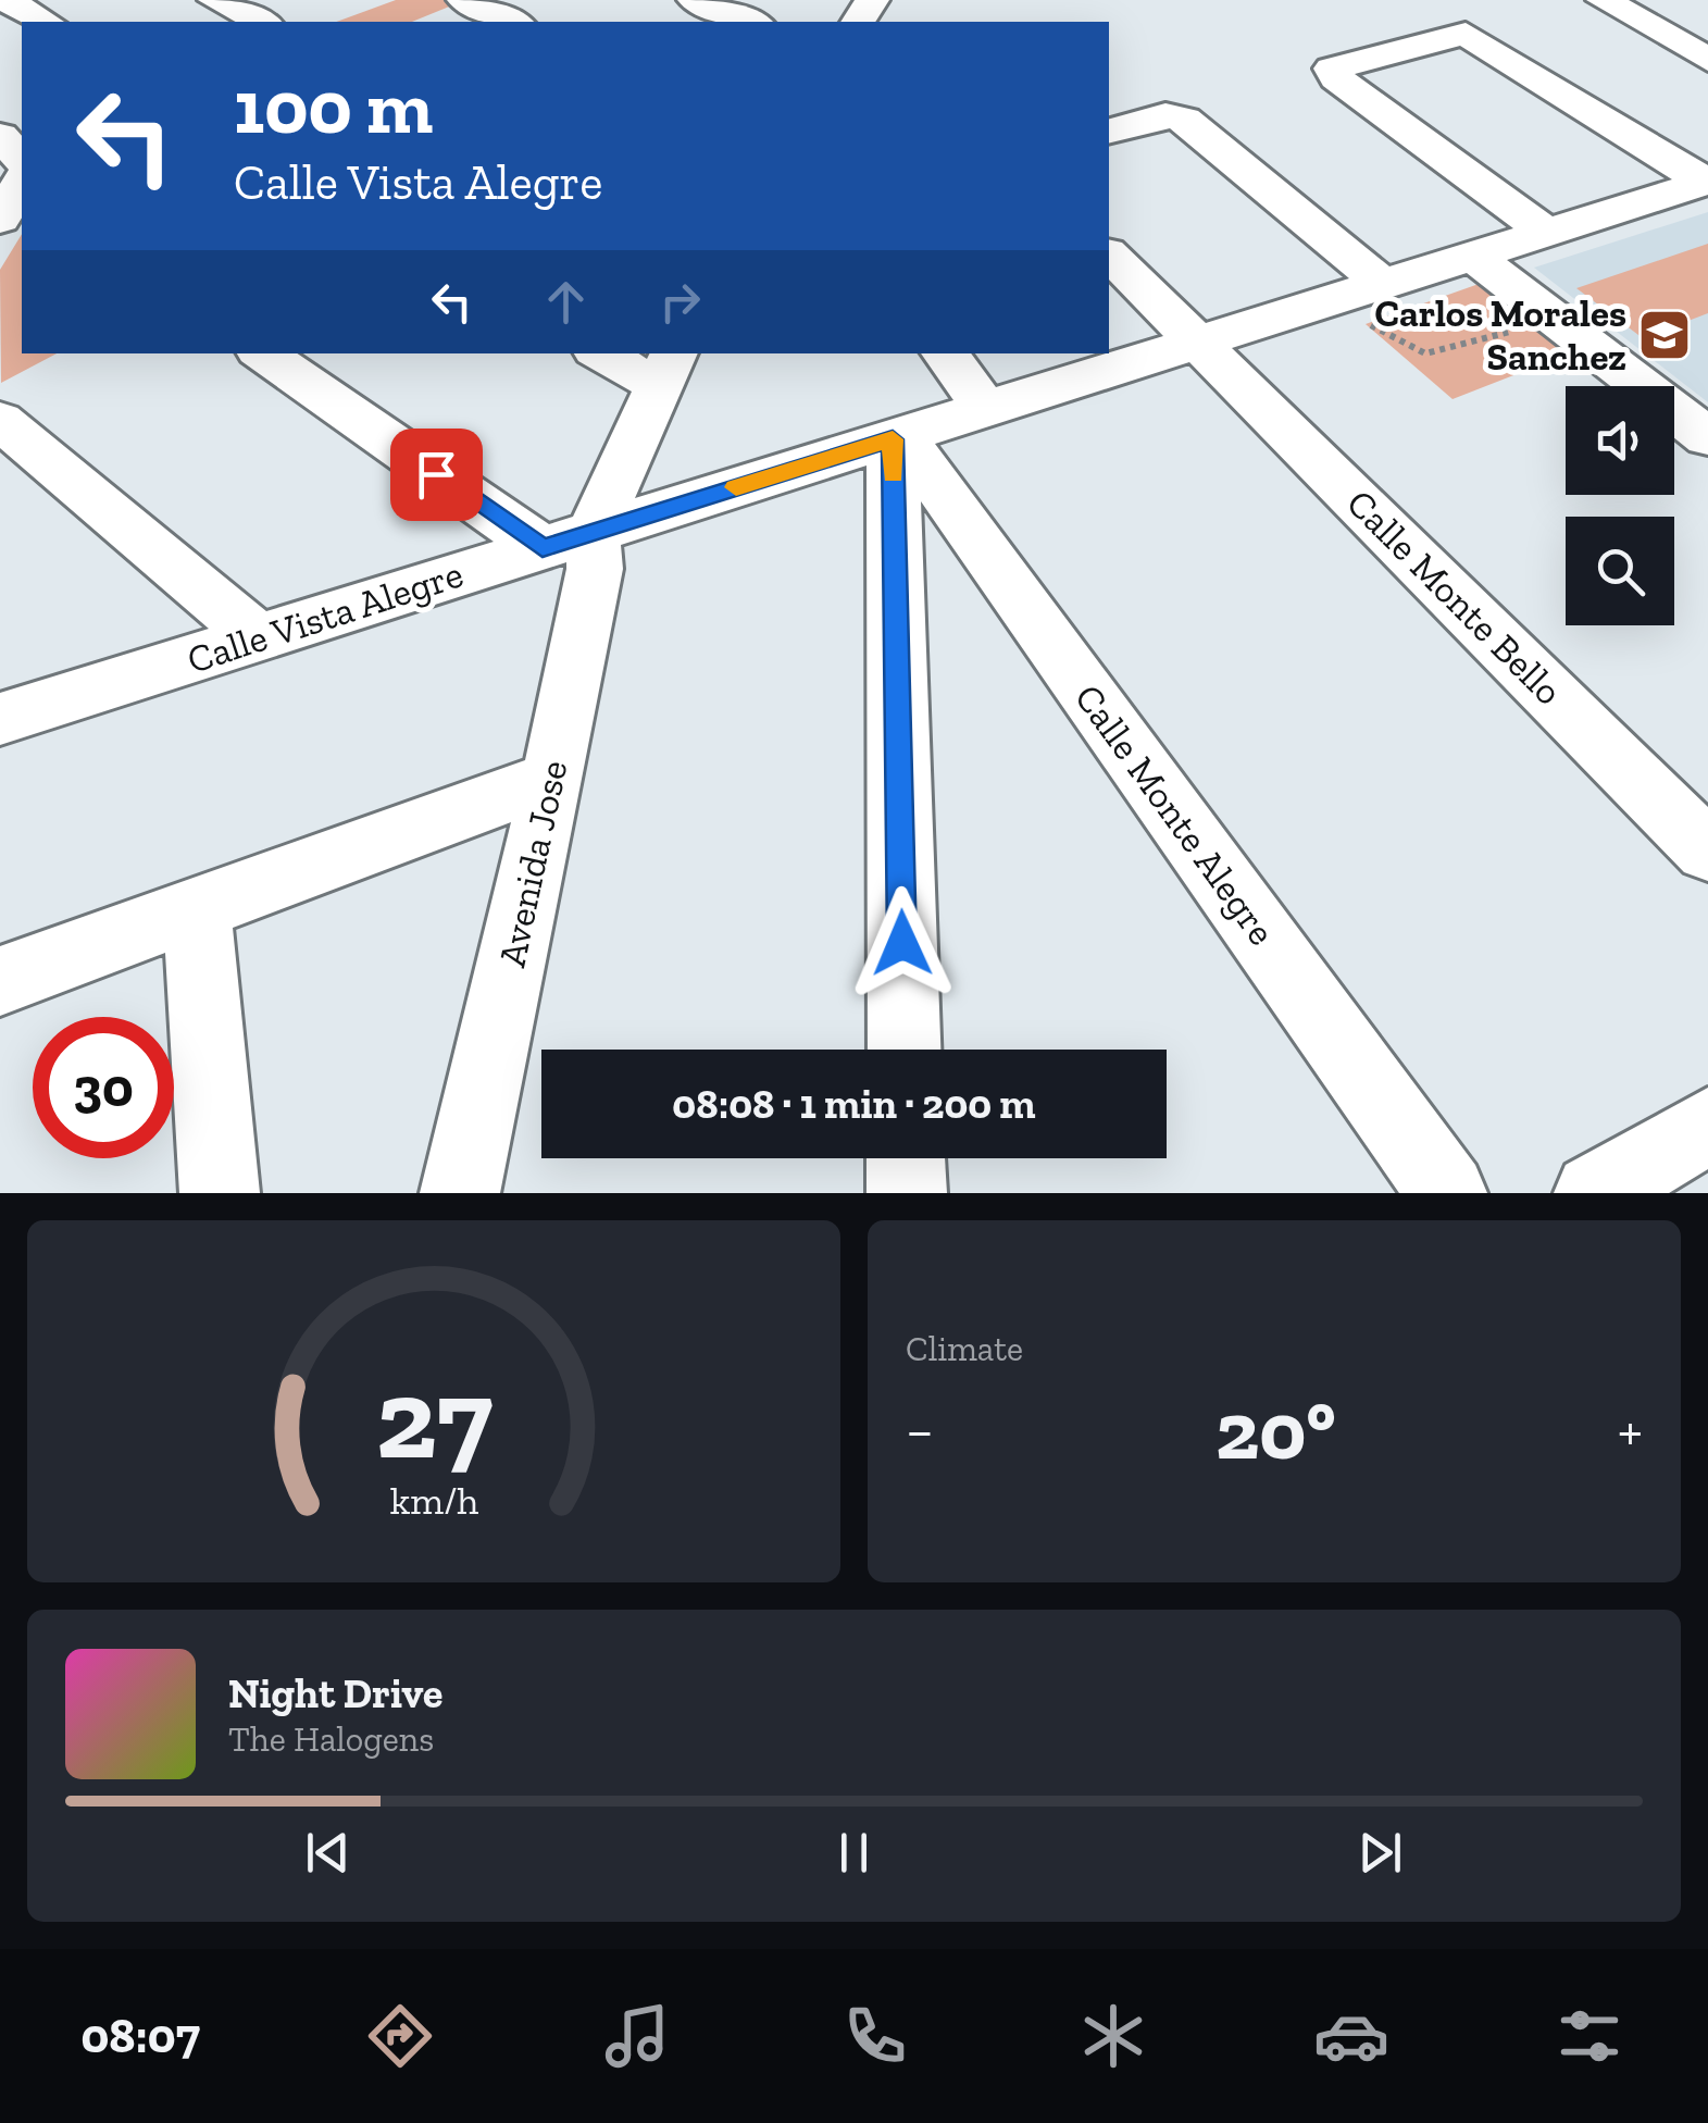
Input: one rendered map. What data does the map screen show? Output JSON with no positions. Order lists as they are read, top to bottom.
{
  "streets": {
    "street": [
      "Calle Monte Bello",
      "Calle Vista Alegre",
      "Calle Monte Alegre",
      "Avenida Jose"
    ]
  },
  "crossings": [
    ["Calle Monte Bello", "Calle Vista Alegre"],
    ["Calle Vista Alegre", "Calle Monte Alegre"],
    ["Calle Vista Alegre", "Avenida Jose"]
  ],
  "places": {
    "school or university": ["Carlos Morales Sanchez"]
  },
  "page": {
    "turn": ["100 m", "Calle Vista Alegre"],
    "limit": "30",
    "trip": "08:08 · 1 min · 200 m",
    "tile": "Climate",
    "heat": ["−", "20°", "+"],
    "song": ["Night Drive", "The Halogens"],
    "tabs": "08:07",
    "gauge": ["27", "km/h"]
  }
}
